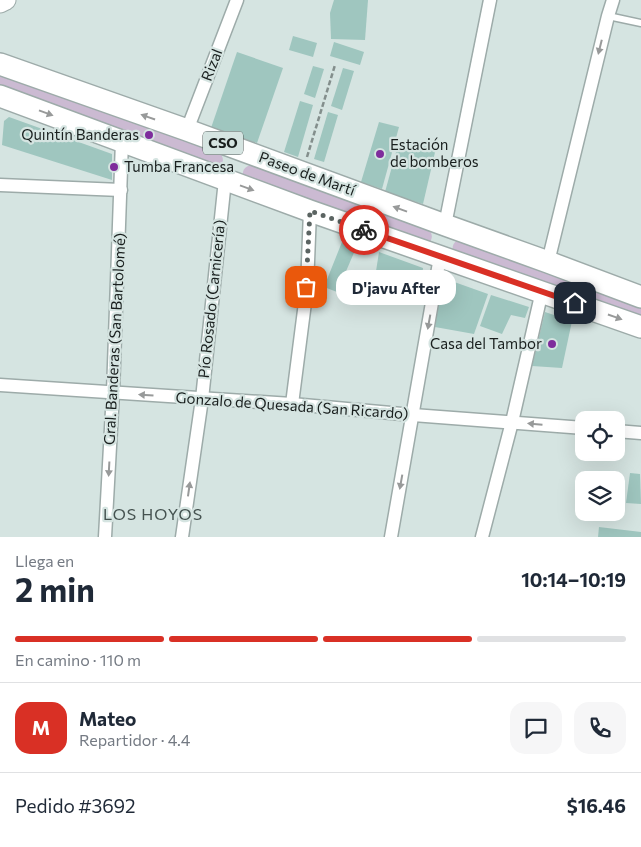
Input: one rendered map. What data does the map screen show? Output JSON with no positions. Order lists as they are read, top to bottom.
{
  "streets": {
    "main road": ["CSO", "Paseo de Martí"],
    "street": [
      "Rizal",
      "Pío Rosado (Carnicería)",
      "Gral. Banderas (San Bartolomé)",
      "Gonzalo de Quesada (San Ricardo)"
    ]
  },
  "crossings": [
    ["Rizal", "Paseo de Martí"],
    ["CSO", "Pío Rosado (Carnicería)"],
    ["CSO", "Gral. Banderas (San Bartolomé)"],
    ["Pío Rosado (Carnicería)", "Gonzalo de Quesada (San Ricardo)"],
    ["Gral. Banderas (San Bartolomé)", "Gonzalo de Quesada (San Ricardo)"]
  ],
  "one_way": ["Pío Rosado (Carnicería)", "Gral. Banderas (San Bartolomé)"],
  "districts": ["LOS HOYOS"],
  "places": [
    "Quintín Banderas",
    "Estación de bomberos",
    "Tumba Francesa",
    "D'javu After",
    "Casa del Tambor"
  ],
  "page": {
    "bubble": "D'javu After",
    "heading": ["2 min", "Llega en", "10:14–10:19"],
    "panel": [
      "Mateo",
      "Repartidor · 4.4",
      "Pedido #3692",
      "$16.46"
    ],
    "bar": "En camino · 110 m",
    "round": "M"
  }
}
